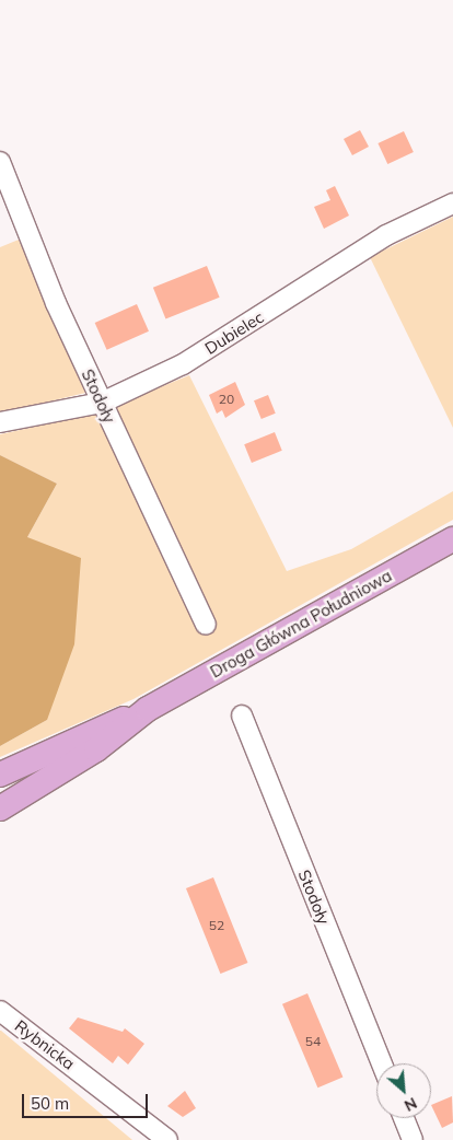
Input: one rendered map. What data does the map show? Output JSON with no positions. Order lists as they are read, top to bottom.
{
  "streets": {
    "main road": ["Droga Główna Południowa"],
    "street": ["Dubielec", "Stodoły", "Rybnicka"]
  },
  "crossings": [
    ["Dubielec", "Stodoły"]
  ],
  "house_numbers": ["20", "52", "54"],
  "scale_bar": "50 m",
  "north": "bottom right"
}
